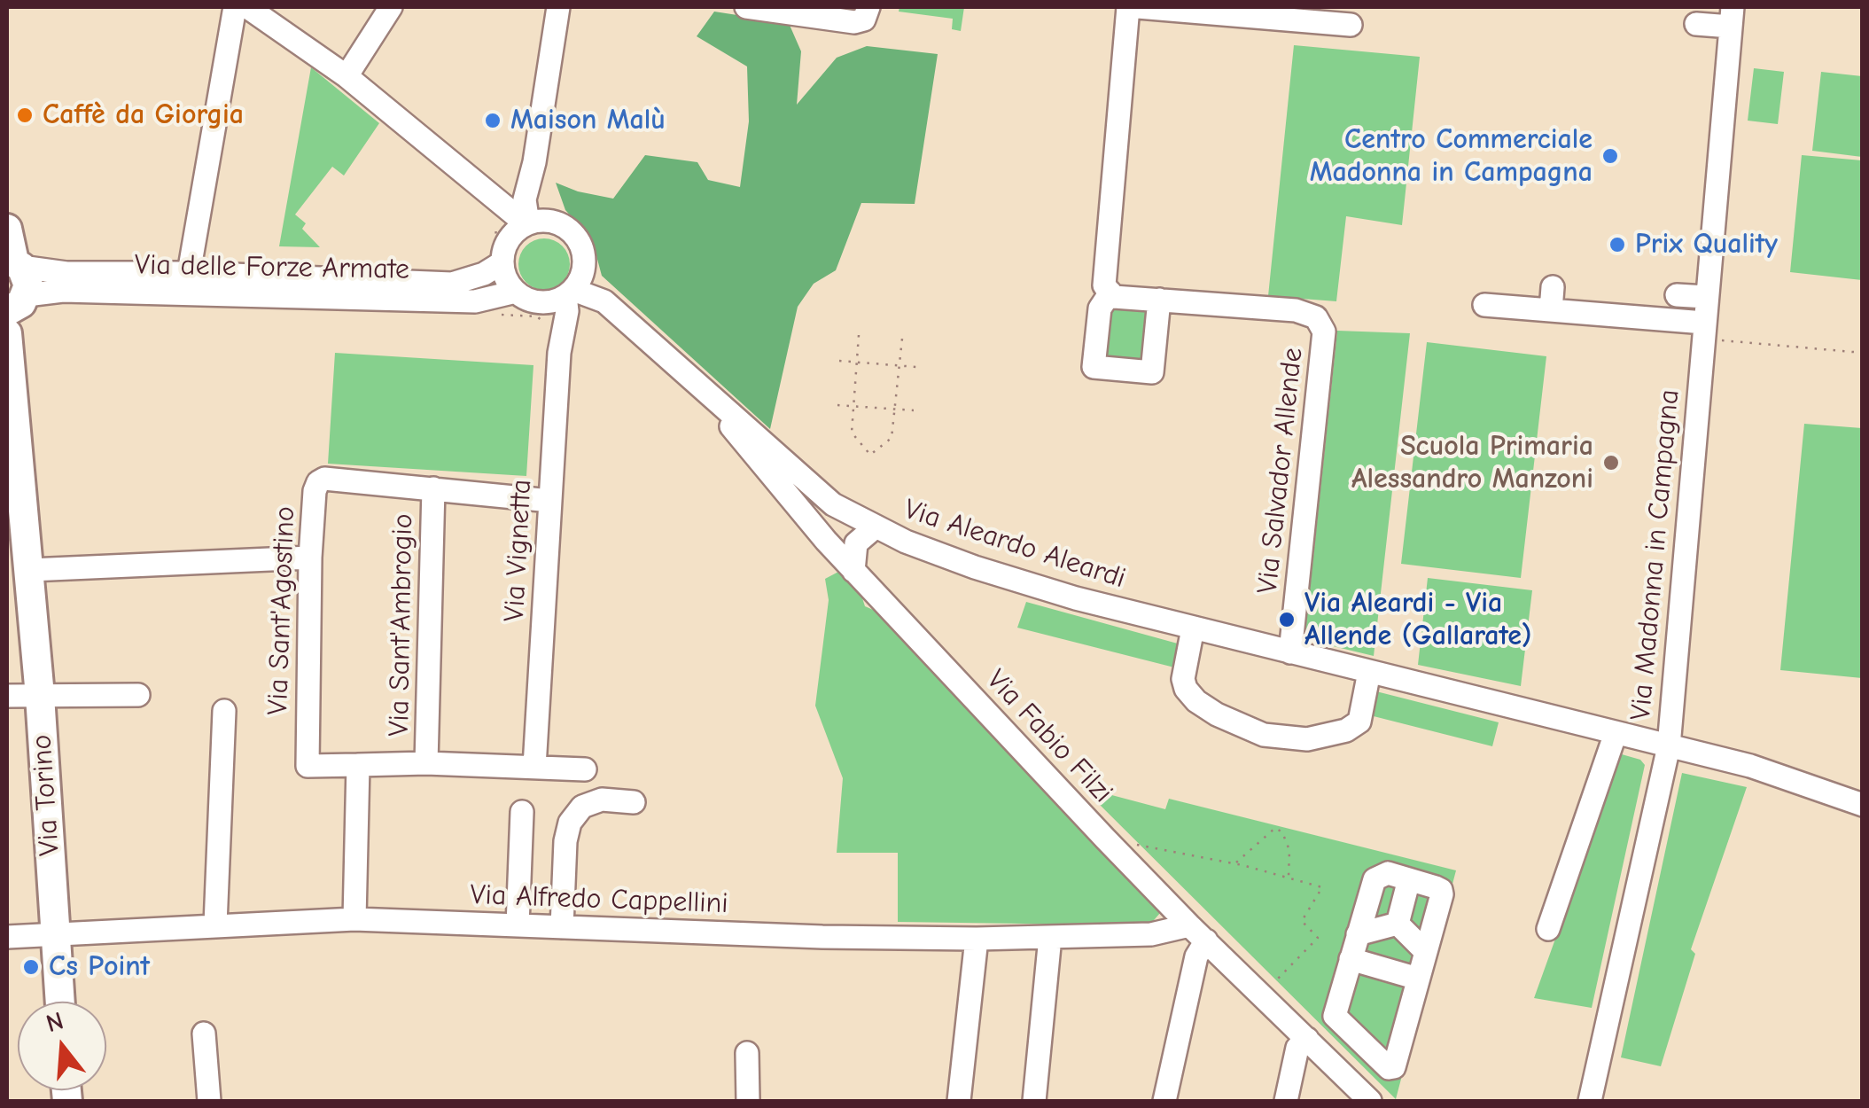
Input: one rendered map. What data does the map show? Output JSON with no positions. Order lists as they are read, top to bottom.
{
  "streets": {
    "main road": ["Via Torino"],
    "street": [
      "Via delle Forze Armate",
      "Via Salvador Allende",
      "Via Aleardo Aleardi",
      "Via Vignetta",
      "Via Madonna in Campagna",
      "Via Sant'Agostino",
      "Via Sant'Ambrogio",
      "Via Fabio Filzi",
      "Via Alfredo Cappellini"
    ]
  },
  "crossings": [
    ["Via delle Forze Armate", "Via Vignetta"],
    ["Via Salvador Allende", "Via Aleardo Aleardi"],
    ["Via Aleardo Aleardi", "Via Madonna in Campagna"],
    ["Via Aleardo Aleardi", "Via Fabio Filzi"],
    ["Via Vignetta", "Via Sant'Agostino"],
    ["Via Sant'Agostino", "Via Sant'Ambrogio"],
    ["Via Fabio Filzi", "Via Alfredo Cappellini"],
    ["Via Torino", "Via Alfredo Cappellini"]
  ],
  "places": [
    "Caffè da Giorgia",
    "Maison Malù",
    "Centro Commerciale Madonna in Campagna",
    "Prix Quality",
    "Scuola Primaria Alessandro Manzoni",
    "Via Aleardi - Via Allende (Gallarate)",
    "Cs Point"
  ],
  "north": "top"
}
